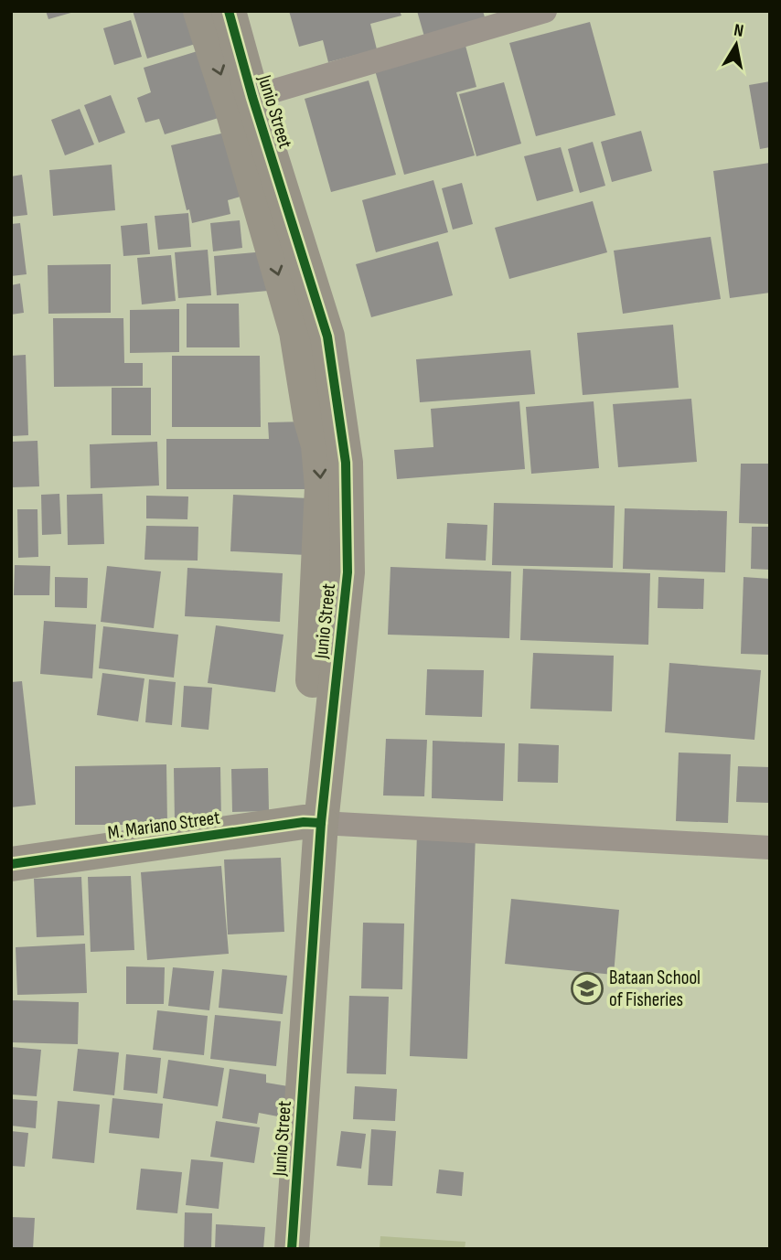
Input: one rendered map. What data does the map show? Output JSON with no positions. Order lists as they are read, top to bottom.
{
  "streets": {
    "street": ["Junio Street", "M. Mariano Street"]
  },
  "crossings": [
    ["Junio Street", "M. Mariano Street"]
  ],
  "places": {
    "school or university": ["Bataan School of Fisheries"]
  },
  "north": "top"
}
